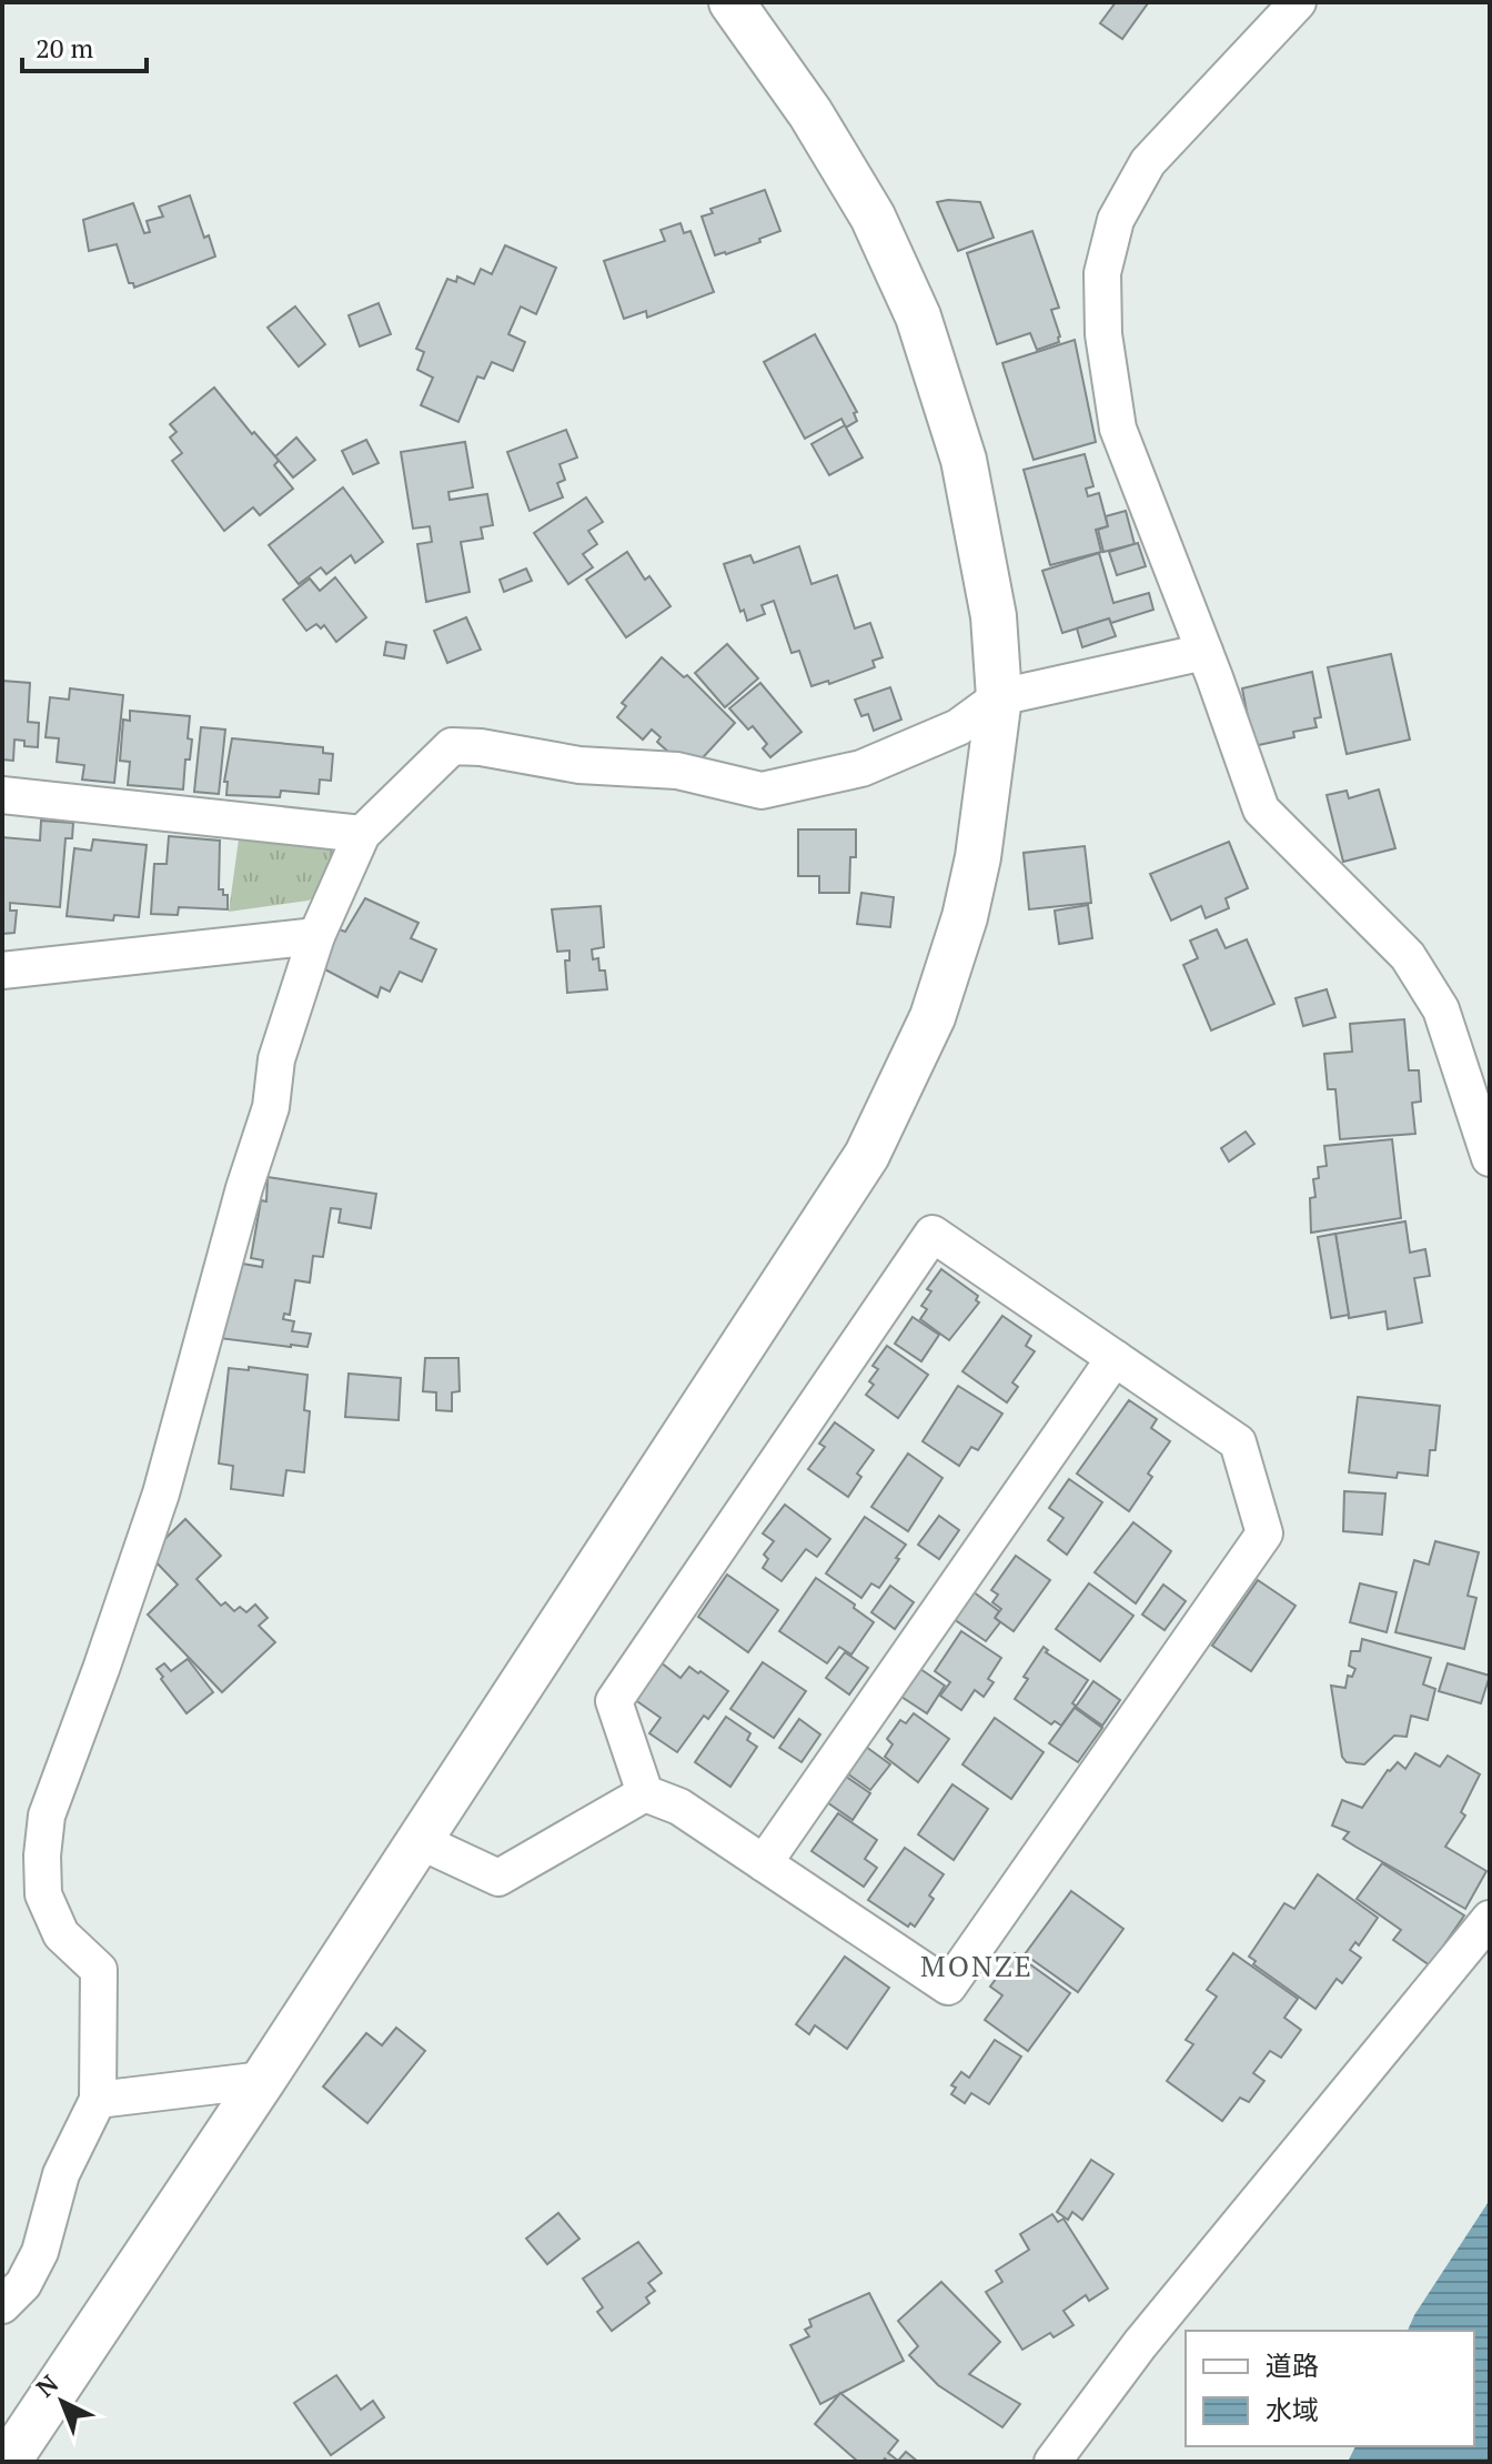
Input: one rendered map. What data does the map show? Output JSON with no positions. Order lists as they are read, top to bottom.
{
  "districts": ["MONZE"],
  "legend": ["道路", "水域"],
  "scale_bar": "20 m",
  "north": "top left"
}
